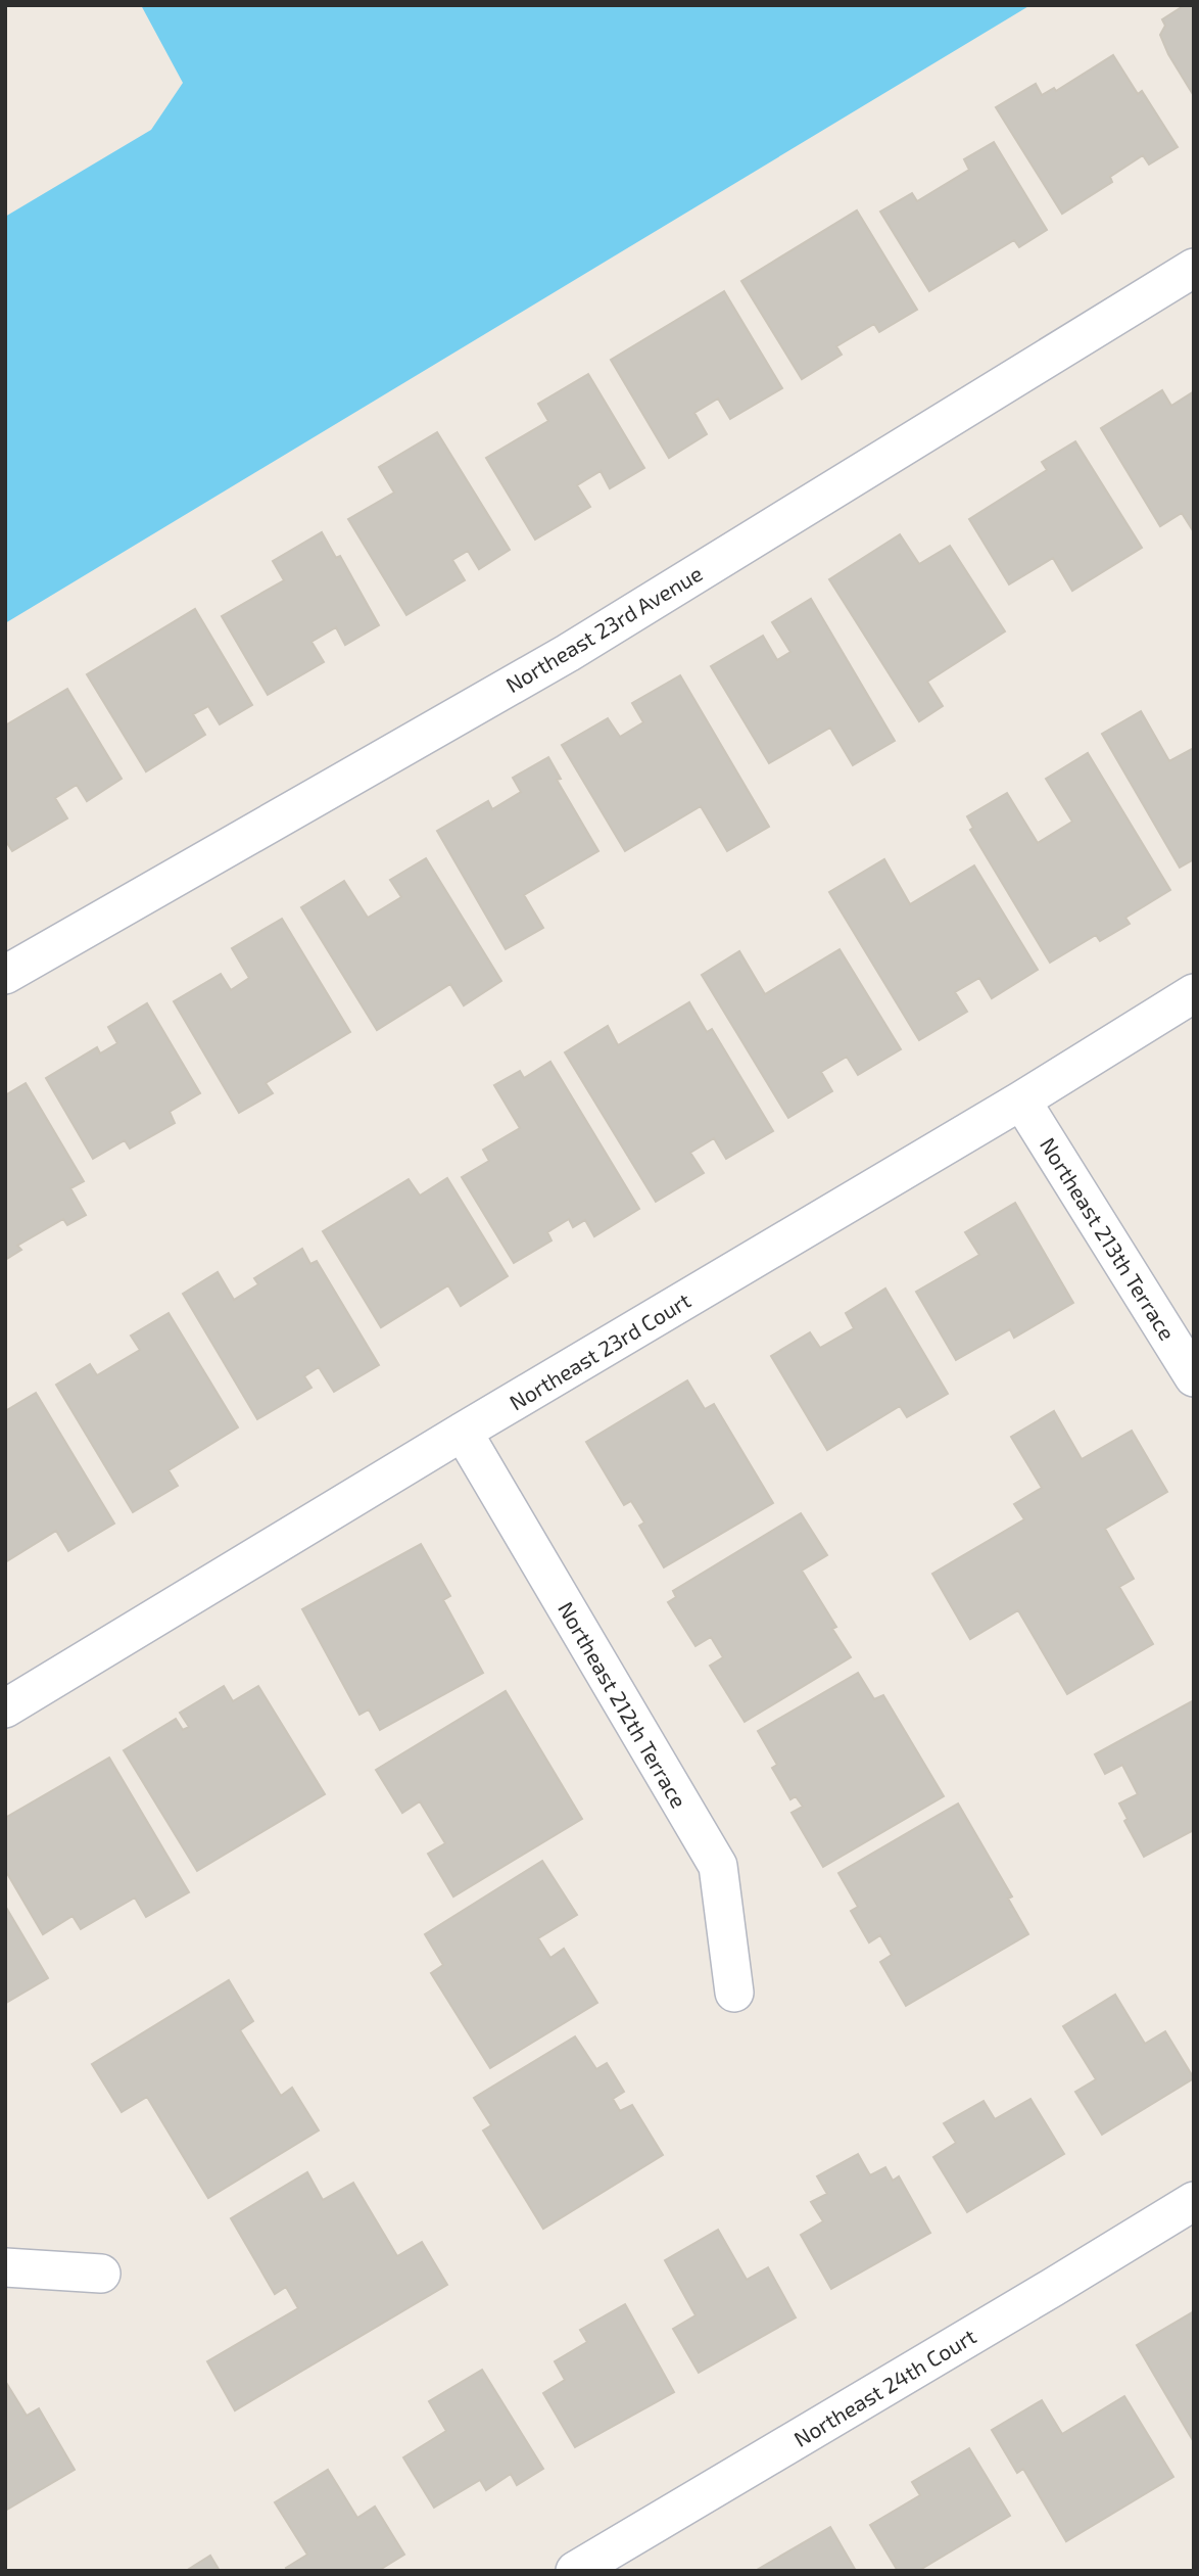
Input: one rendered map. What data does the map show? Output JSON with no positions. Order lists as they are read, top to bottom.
{
  "streets": {
    "street": [
      "Northeast 23rd Avenue",
      "Northeast 213th Terrace",
      "Northeast 23rd Court",
      "Northeast 212th Terrace",
      "Northeast 24th Court"
    ]
  },
  "crossings": [
    ["Northeast 213th Terrace", "Northeast 23rd Court"],
    ["Northeast 23rd Court", "Northeast 212th Terrace"]
  ]
}
